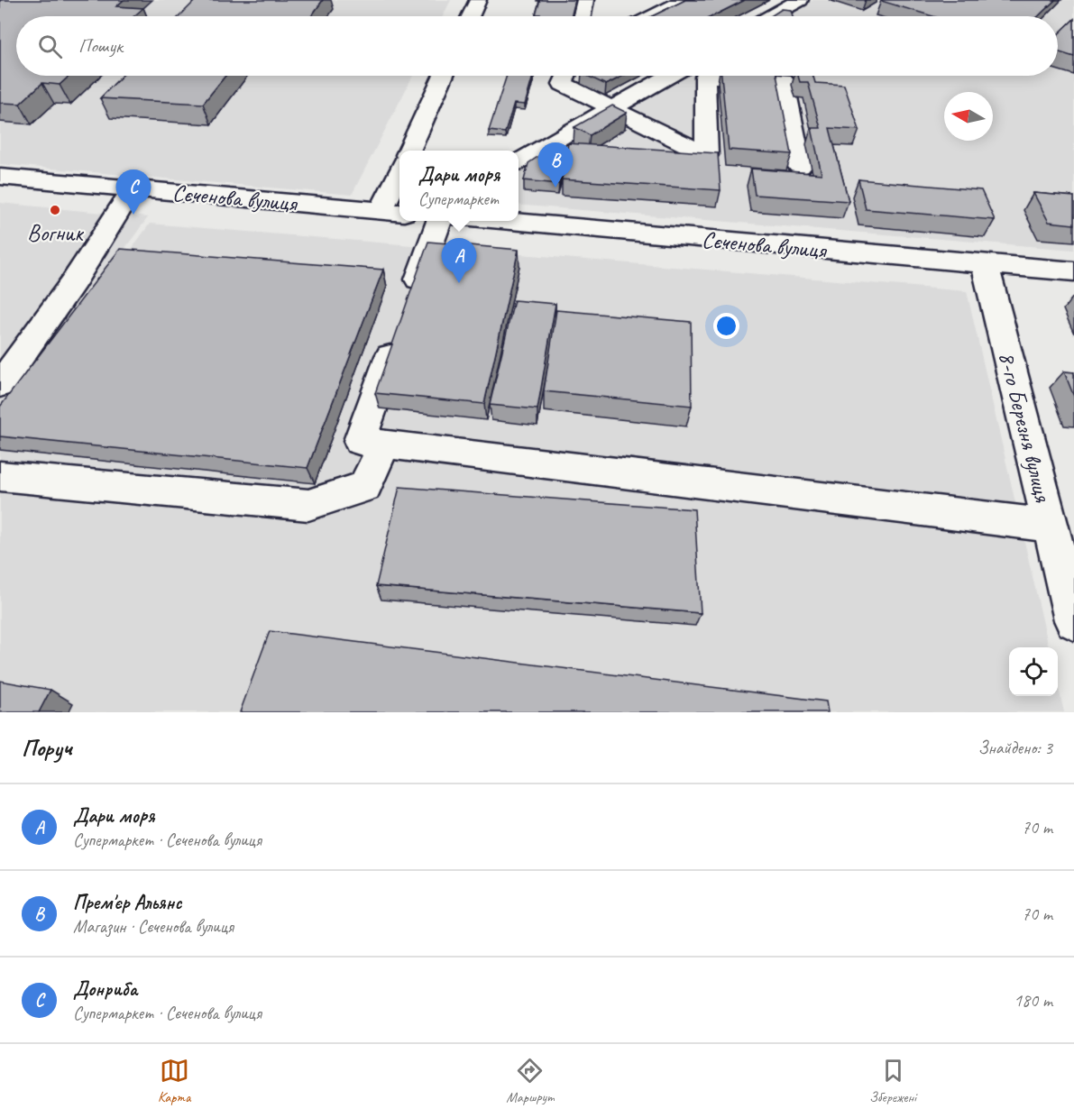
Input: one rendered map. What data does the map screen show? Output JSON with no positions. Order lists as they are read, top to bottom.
{
  "streets": {
    "street": ["Сєченова вулиця", "8-го Березня вулиця"]
  },
  "crossings": [
    ["Сєченова вулиця", "8-го Березня вулиця"]
  ],
  "places": ["Вогник"],
  "north": "left",
  "page": {
    "search": "Пошук",
    "pins": ["B", "C", "A"],
    "popup": ["Дари моря", "Супермаркет"],
    "heading": ["Поруч", "Знайдено: 3"],
    "list": [
      {
        "mark": "A",
        "name": "Дари моря",
        "note": "Супермаркет · Сєченова вулиця",
        "value": "70 m"
      },
      {
        "mark": "B",
        "name": "Прем'єр Альянс",
        "note": "Магазин · Сєченова вулиця",
        "value": "70 m"
      },
      {
        "mark": "C",
        "name": "Донриба",
        "note": "Супермаркет · Сєченова вулиця",
        "value": "180 m"
      }
    ],
    "nav": ["Карта", "Маршрут", "Збережені"]
  }
}
